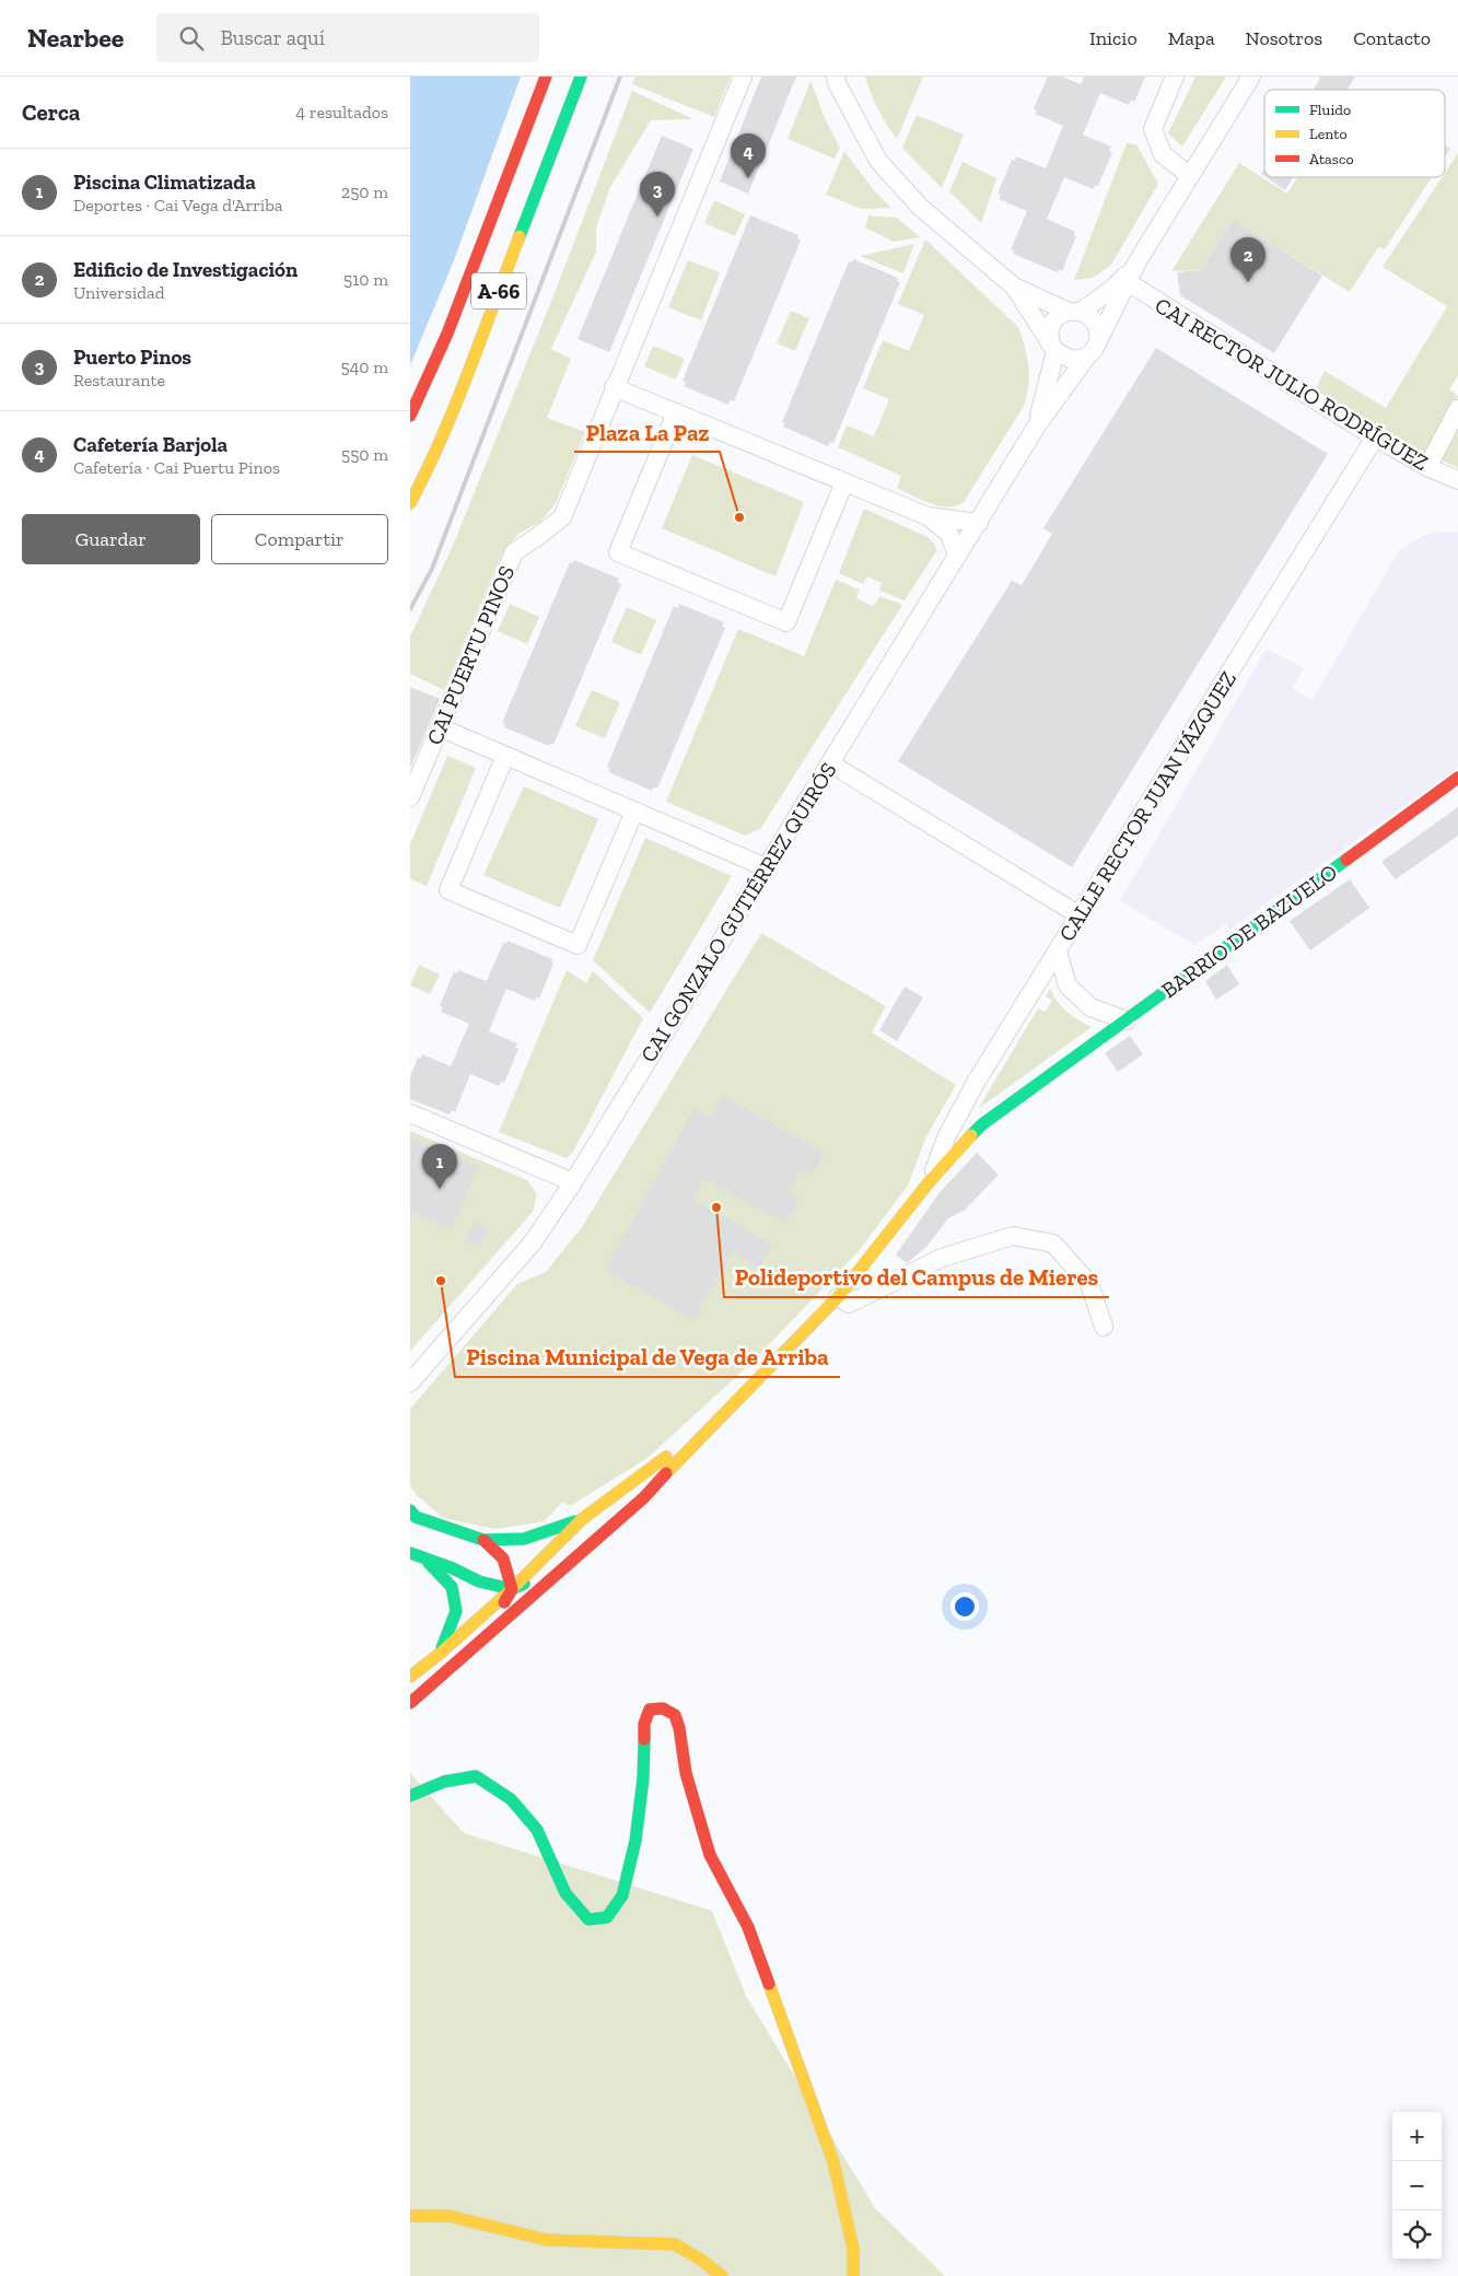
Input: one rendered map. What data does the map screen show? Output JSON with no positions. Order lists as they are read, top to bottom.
{
  "streets": {
    "main road": ["A-66", "BARRIO DE BAZUELO"],
    "street": [
      "CAI RECTOR JULIO RODRÍGUEZ",
      "CAI PUERTU PINOS",
      "CALLE RECTOR JUAN VÁZQUEZ",
      "CAI GONZALO GUTIÉRREZ QUIRÓS"
    ]
  },
  "crossings": [
    ["CAI RECTOR JULIO RODRÍGUEZ", "CALLE RECTOR JUAN VÁZQUEZ"],
    ["CAI RECTOR JULIO RODRÍGUEZ", "CAI GONZALO GUTIÉRREZ QUIRÓS"],
    ["CALLE RECTOR JUAN VÁZQUEZ", "BARRIO DE BAZUELO"]
  ],
  "places": ["Plaza La Paz", "Polideportivo del Campus de Mieres", "Piscina Municipal de Vega de Arriba"],
  "legend": ["Fluido", "Lento", "Atasco"],
  "page": {
    "header": "Nearbee",
    "search": "Buscar aquí",
    "nav": [
      "Inicio",
      "Mapa",
      "Nosotros",
      "Contacto"
    ],
    "heading": ["Cerca", "4 resultados"],
    "pins": [
      "4",
      "3",
      "2",
      "1"
    ],
    "list": [
      {
        "mark": "1",
        "name": "Piscina Climatizada",
        "note": "Deportes · Cai Vega d'Arriba",
        "value": "250 m"
      },
      {
        "mark": "2",
        "name": "Edificio de Investigación",
        "note": "Universidad",
        "value": "510 m"
      },
      {
        "mark": "3",
        "name": "Puerto Pinos",
        "note": "Restaurante",
        "value": "540 m"
      },
      {
        "mark": "4",
        "name": "Cafetería Barjola",
        "note": "Cafetería · Cai Puertu Pinos",
        "value": "550 m"
      }
    ],
    "buttons": ["Guardar", "Compartir"],
    "map_buttons": ["+", "−"]
  }
}
